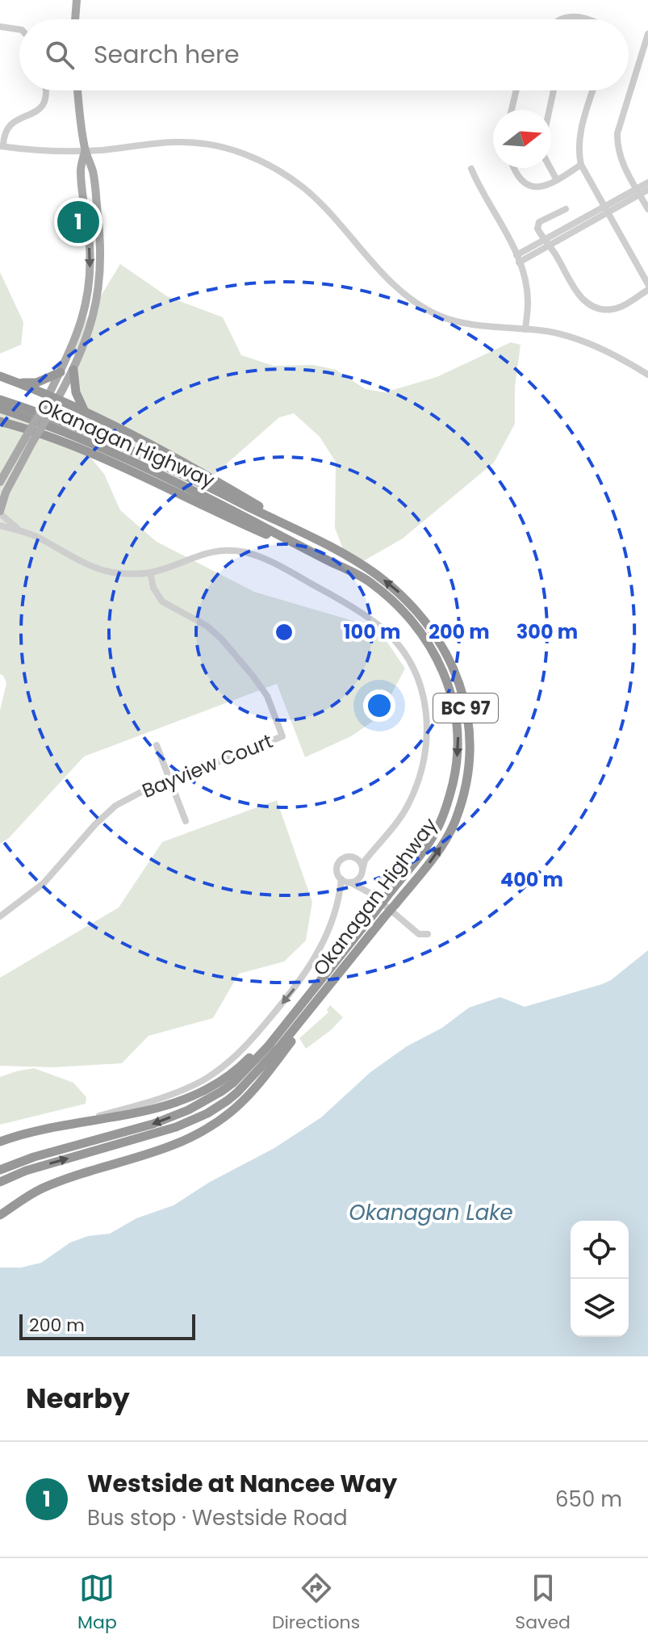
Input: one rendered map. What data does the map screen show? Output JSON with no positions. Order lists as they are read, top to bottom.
{
  "streets": {
    "highway": ["Okanagan Highway", "BC 97"],
    "street": ["Bayview Court"]
  },
  "water": ["Okanagan Lake"],
  "scale_bar": "200 m",
  "north": "right",
  "page": {
    "search": "Search here",
    "pins": "1",
    "scale": "200 m",
    "heading": "Nearby",
    "list": [
      {
        "mark": "1",
        "name": "Westside at Nancee Way",
        "note": "Bus stop · Westside Road",
        "value": "650 m"
      }
    ],
    "nav": ["Map", "Directions", "Saved"]
  },
  "rings": [
    "100 m",
    "200 m",
    "300 m",
    "400 m"
  ]
}
